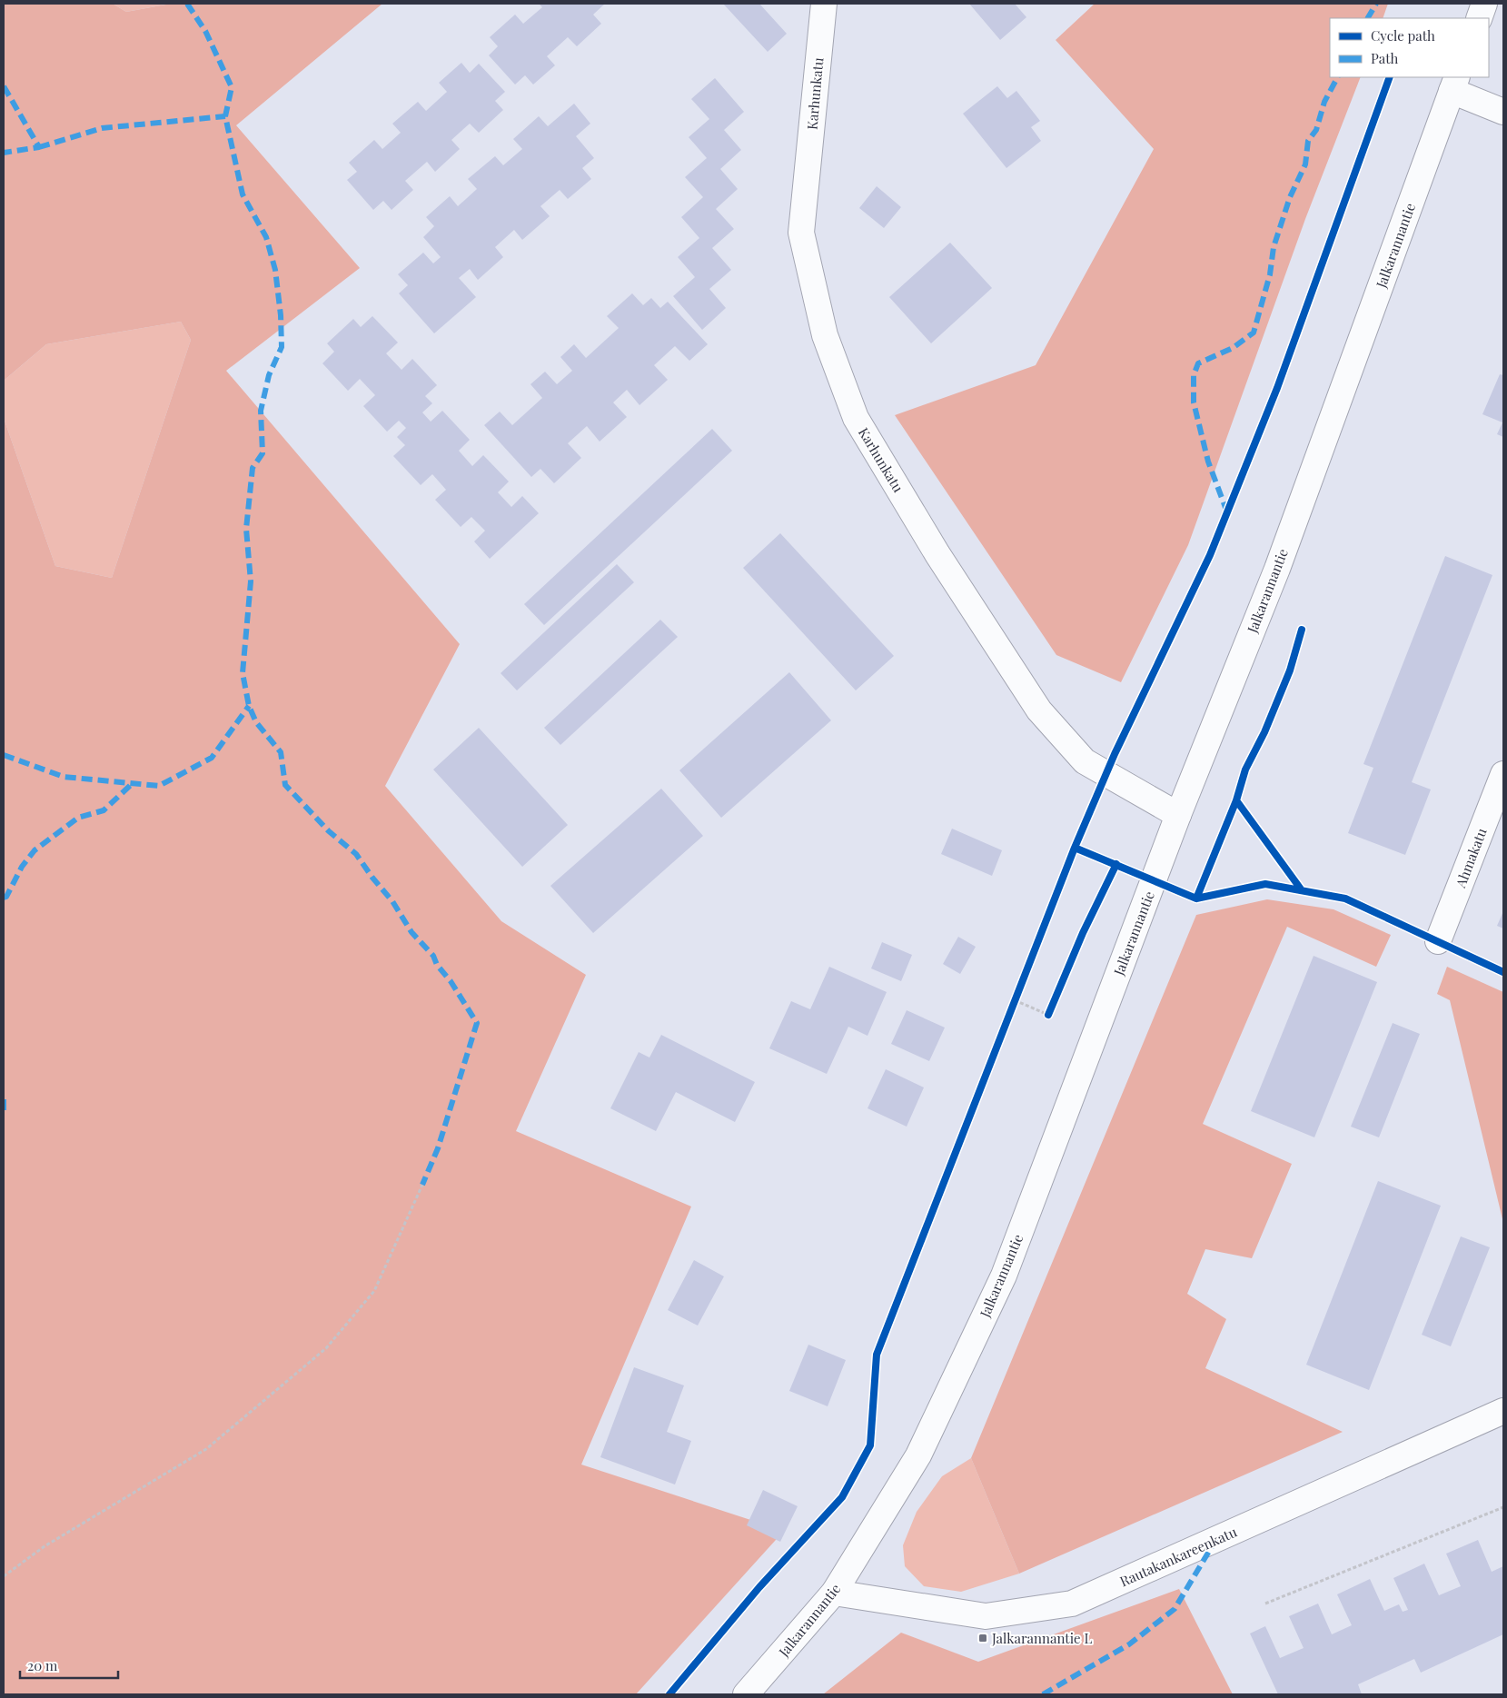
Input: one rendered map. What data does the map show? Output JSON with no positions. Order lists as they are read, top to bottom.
{
  "streets": {
    "street": [
      "Karhunkatu",
      "Jalkarannantie",
      "Ahmakatu",
      "Rautakankareenkatu"
    ]
  },
  "crossings": [
    ["Karhunkatu", "Jalkarannantie"],
    ["Jalkarannantie", "Rautakankareenkatu"]
  ],
  "places": {
    "transit": ["Jalkarannantie L"]
  },
  "legend": ["Cycle path", "Path"],
  "scale_bar": "20 m"
}
